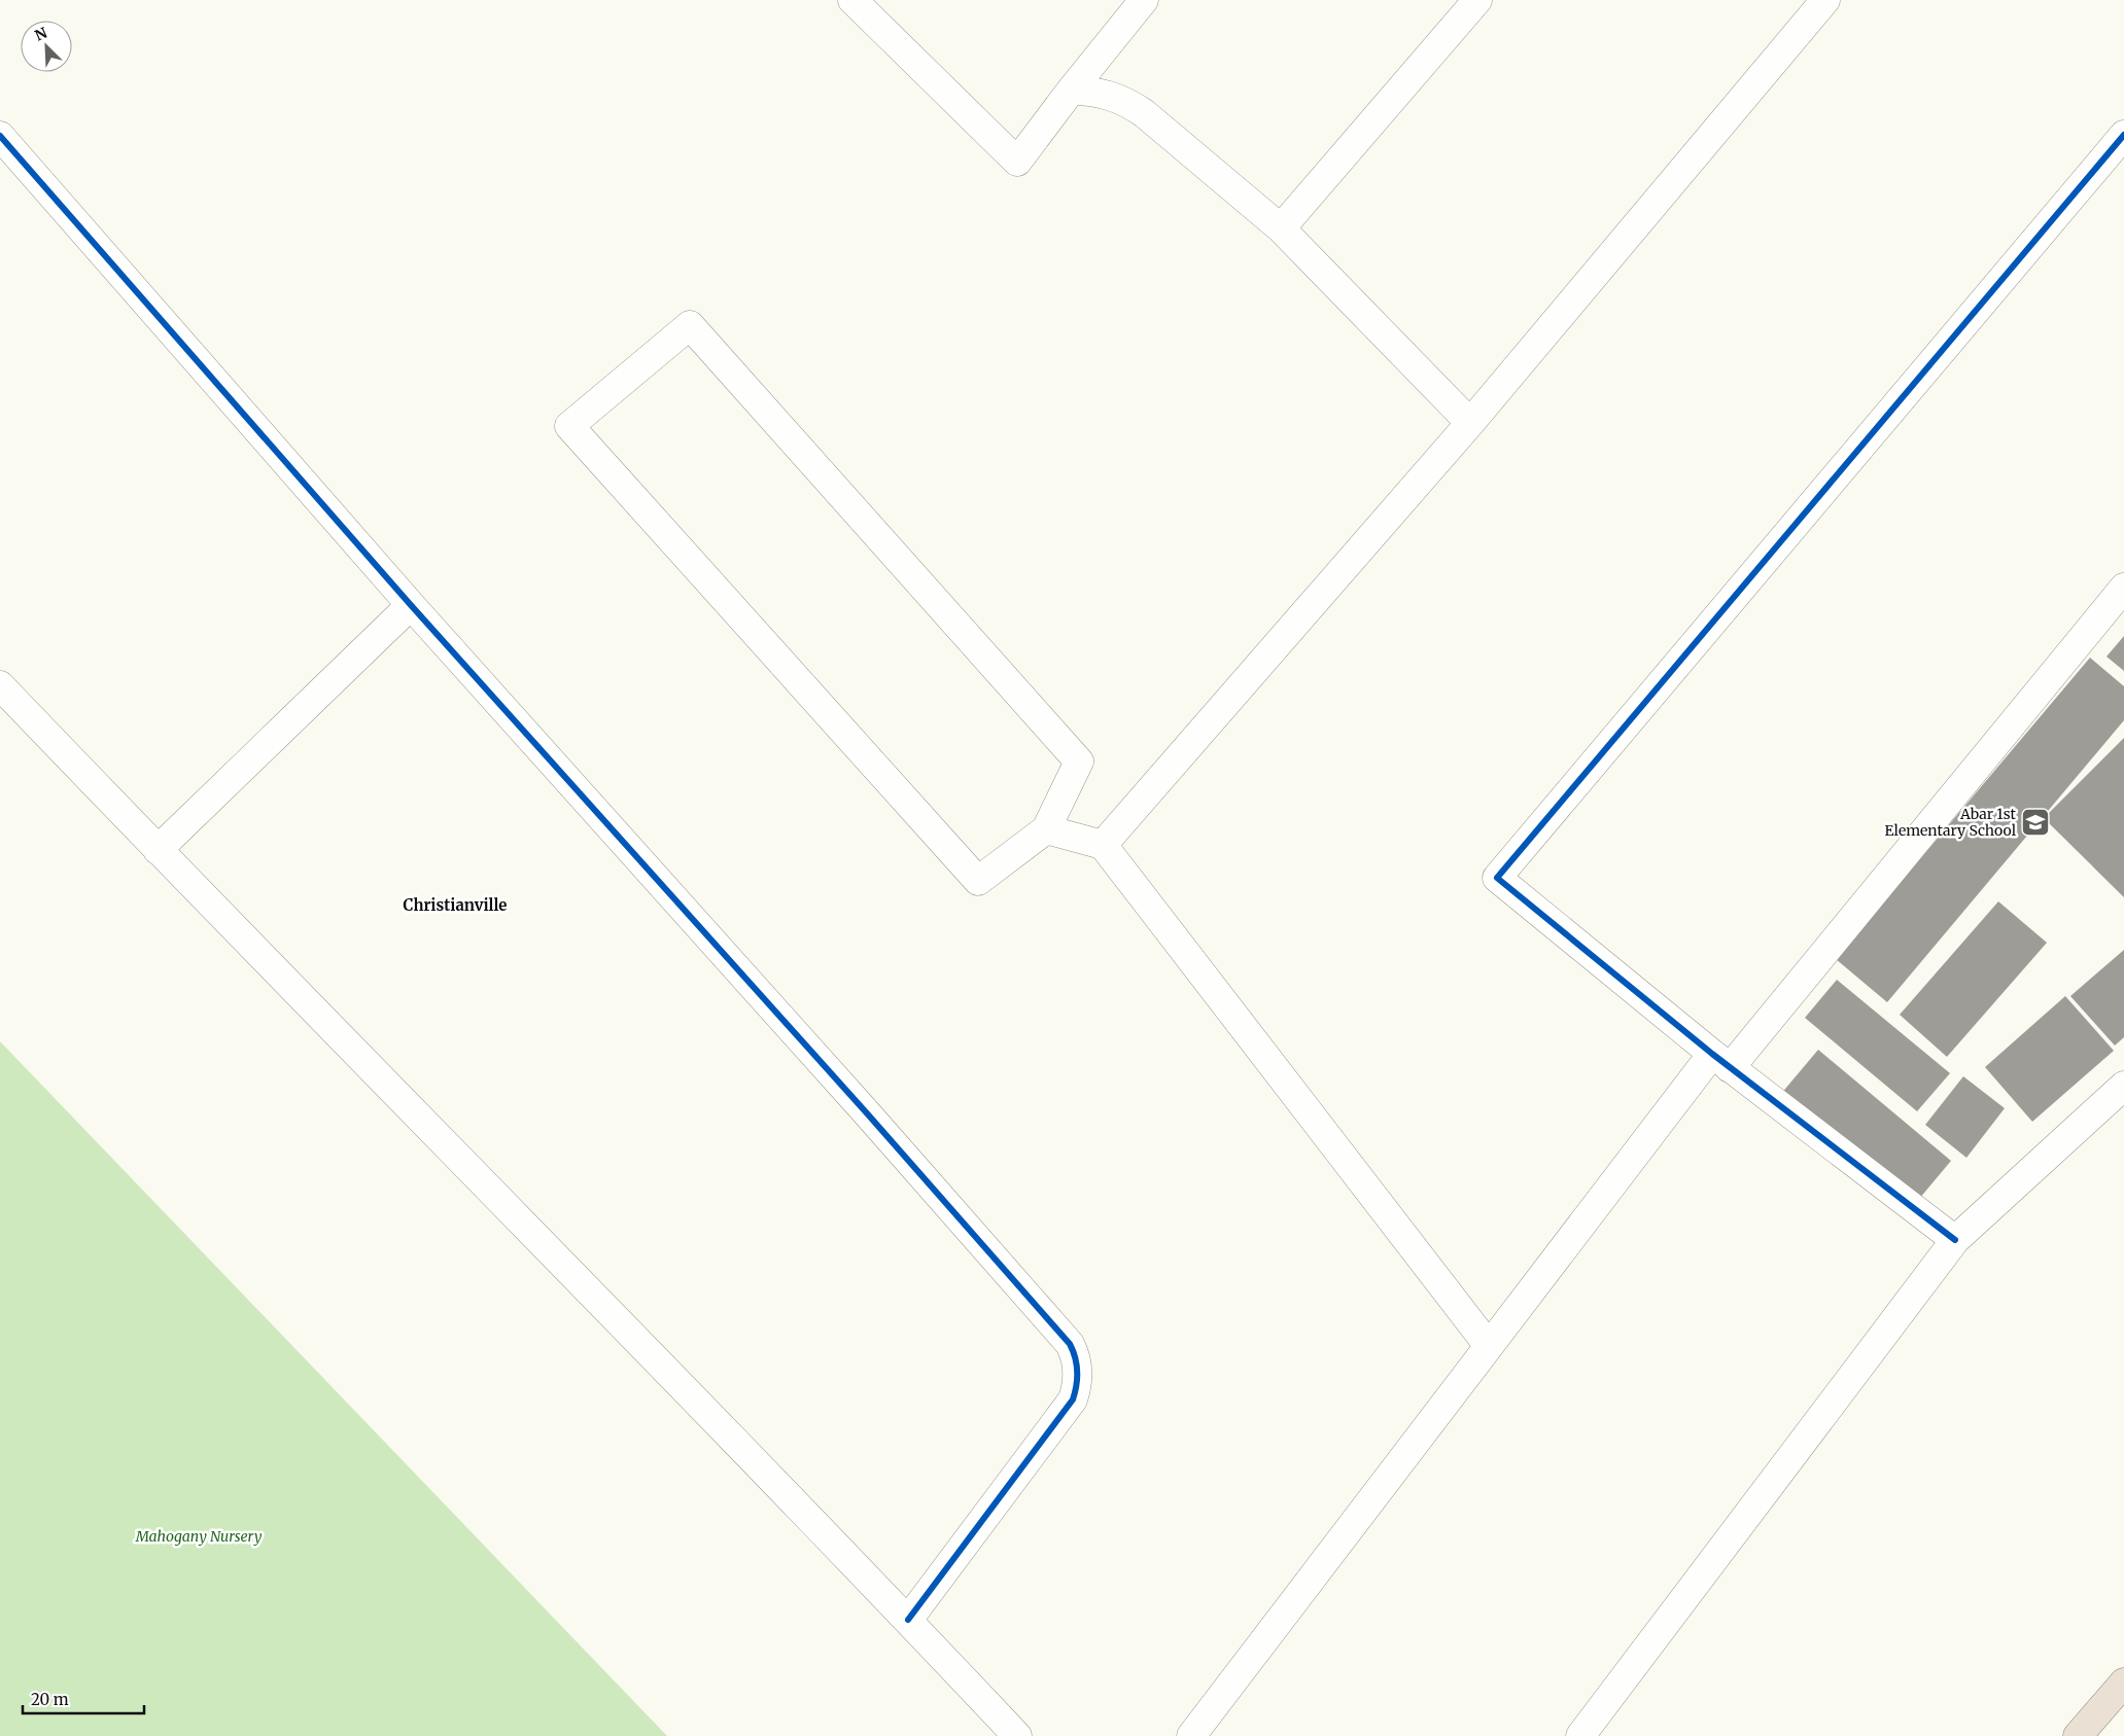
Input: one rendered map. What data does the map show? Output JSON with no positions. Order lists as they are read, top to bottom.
{
  "districts": ["Christianville"],
  "parks": ["Mahogany Nursery"],
  "places": {
    "school or university": ["Abar 1st Elementary School"]
  },
  "scale_bar": "20 m",
  "north": "top left"
}
